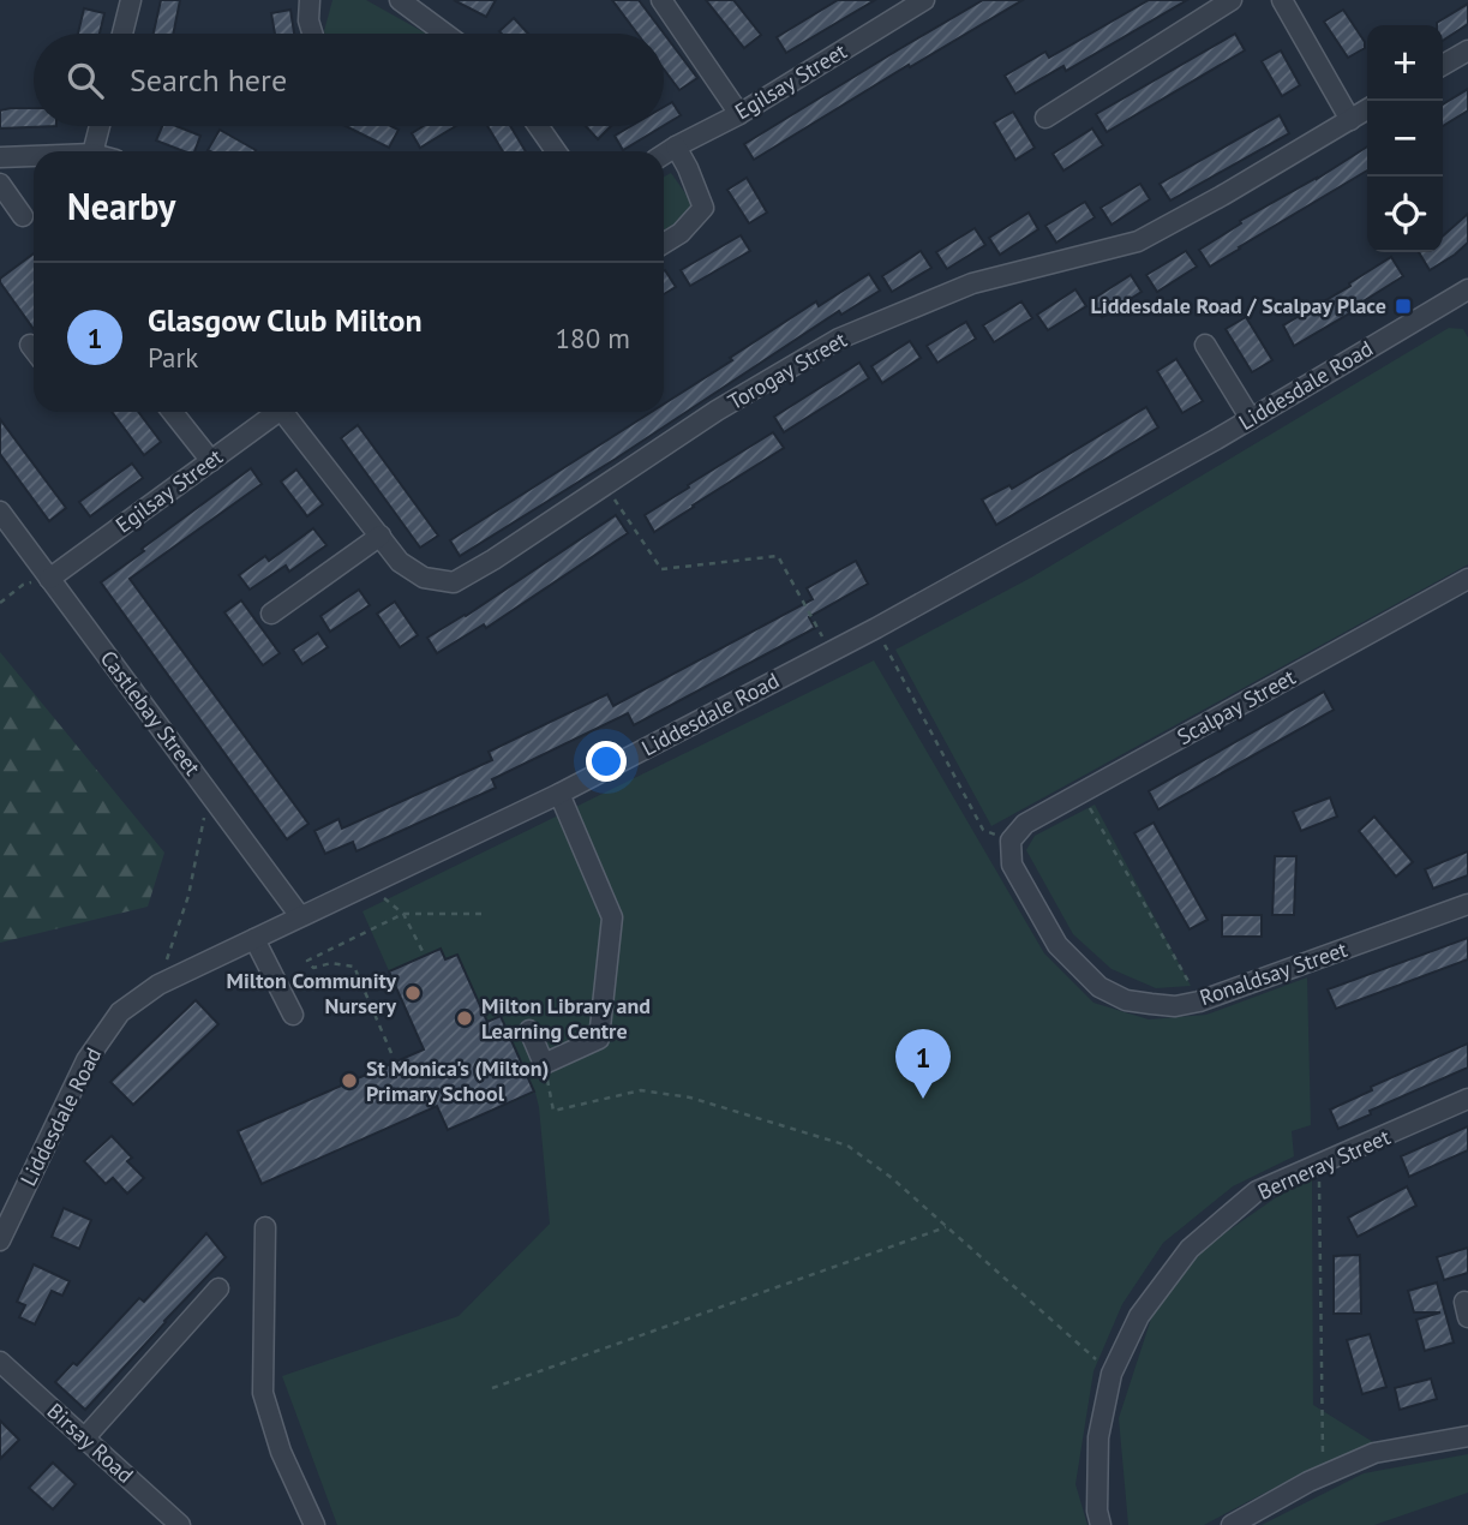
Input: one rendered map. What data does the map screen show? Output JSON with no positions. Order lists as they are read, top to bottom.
{
  "streets": {
    "street": [
      "Egilsay Street",
      "Torogay Street",
      "Liddesdale Road",
      "Scalpay Street",
      "Castlebay Street",
      "Ronaldsay Street",
      "Berneray Street",
      "Birsay Road"
    ]
  },
  "crossings": [
    ["Egilsay Street", "Castlebay Street"],
    ["Liddesdale Road", "Castlebay Street"],
    ["Scalpay Street", "Ronaldsay Street"]
  ],
  "places": {
    "transit": ["Liddesdale Road / Scalpay Place"],
    "other": ["Milton Community Nursery", "Milton Library and Learning Centre", "St Monica's (Milton) Primary School"]
  },
  "page": {
    "map_buttons": ["+", "−"],
    "search": "Search here",
    "heading": "Nearby",
    "list": [
      {
        "mark": "1",
        "name": "Glasgow Club Milton",
        "note": "Park",
        "value": "180 m"
      }
    ],
    "pins": "1"
  }
}
